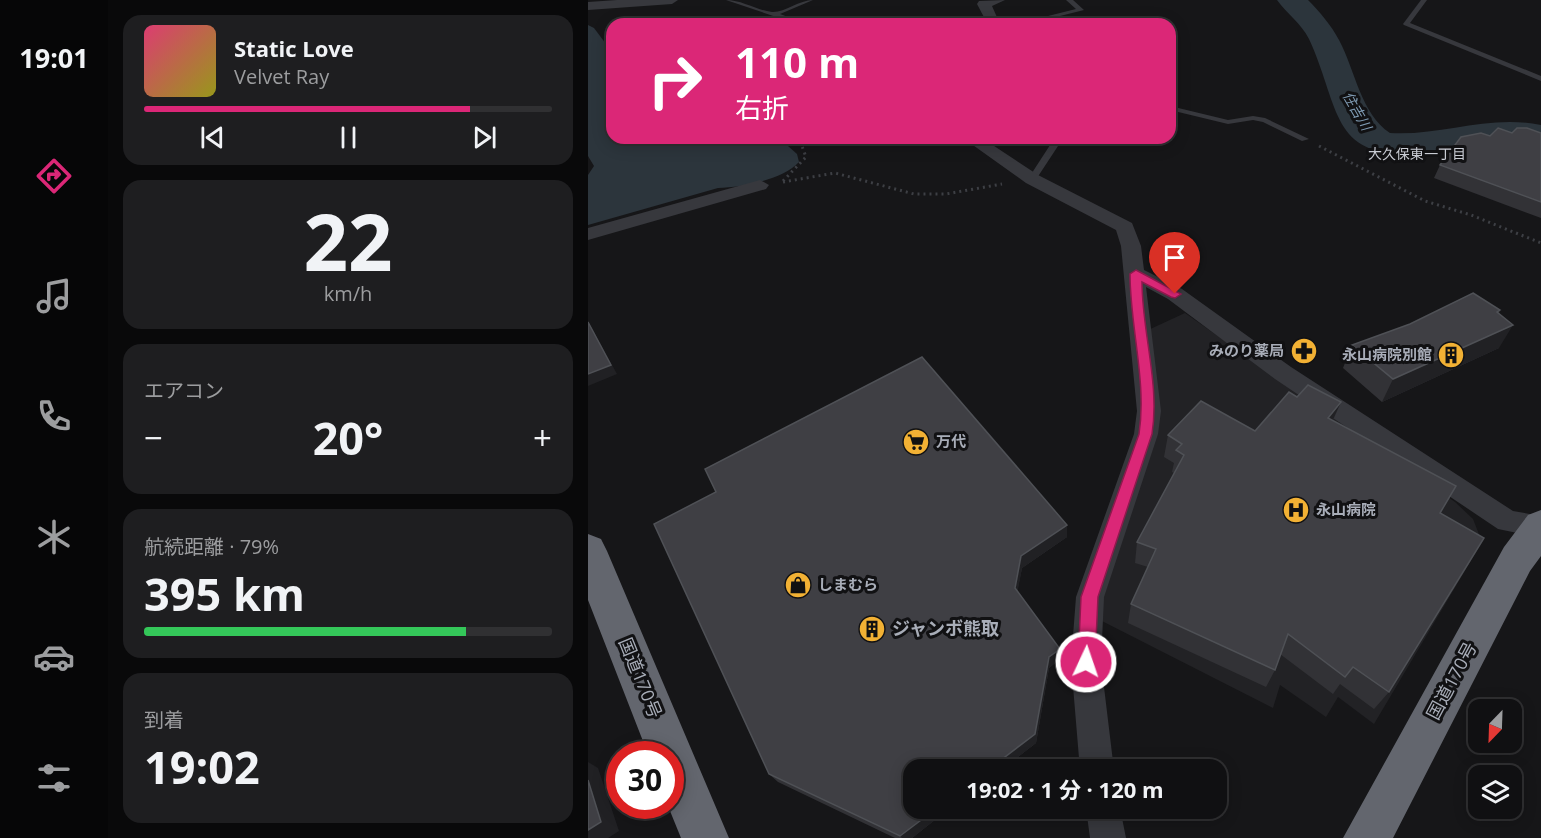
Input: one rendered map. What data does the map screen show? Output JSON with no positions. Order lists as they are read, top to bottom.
{
  "streets": {
    "highway": ["国道170号"]
  },
  "districts": ["大久保東一丁目"],
  "water": ["住吉川"],
  "places": {
    "pharmacy": ["みのり薬局"],
    "building": ["永山病院別館", "ジャンボ熊取"],
    "supermarket": ["万代"],
    "hospital": ["永山病院"],
    "shop": ["しまむら"]
  },
  "north": "bottom left",
  "page": {
    "tabs": "19:01",
    "turn": ["110 m", "右折"],
    "song": ["Static Love", "Velvet Ray"],
    "tile": [
      ["22", "km/h"],
      "エアコン",
      ["航続距離 · 79%", "395 km"],
      ["到着", "19:02"]
    ],
    "heat": ["−", "20°", "+"],
    "limit": "30",
    "trip": "19:02 · 1 分 · 120 m"
  }
}
